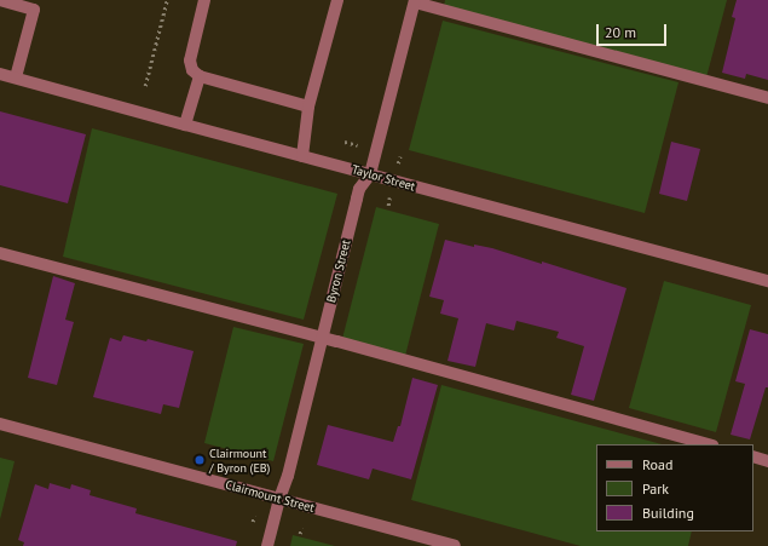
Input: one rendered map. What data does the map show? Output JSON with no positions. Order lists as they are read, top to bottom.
{
  "streets": {
    "street": ["Taylor Street", "Byron Street", "Clairmount Street"]
  },
  "crossings": [
    ["Taylor Street", "Byron Street"],
    ["Byron Street", "Clairmount Street"]
  ],
  "places": ["Clairmount / Byron (EB)"],
  "legend": ["Road", "Park", "Building"],
  "scale_bar": "20 m"
}
